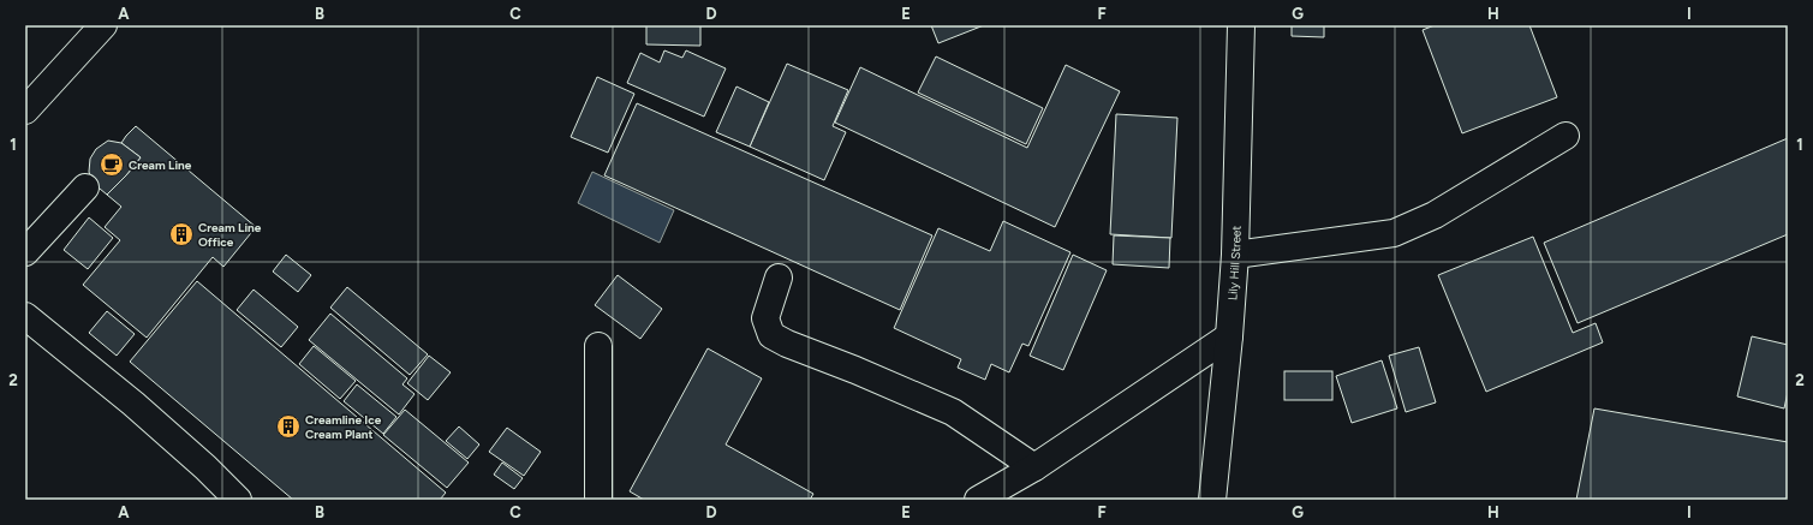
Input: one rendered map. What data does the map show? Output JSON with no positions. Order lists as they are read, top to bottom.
{
  "streets": {
    "street": ["Lily Hill Street"]
  },
  "places": {
    "cafe": ["Cream Line"],
    "building": ["Cream Line Office", "Creamline Ice Cream Plant"]
  },
  "grid": {
    "columns": [
      "A",
      "B",
      "C",
      "D",
      "E",
      "F",
      "G",
      "H",
      "I"
    ],
    "rows": ["1", "2"]
  }
}
